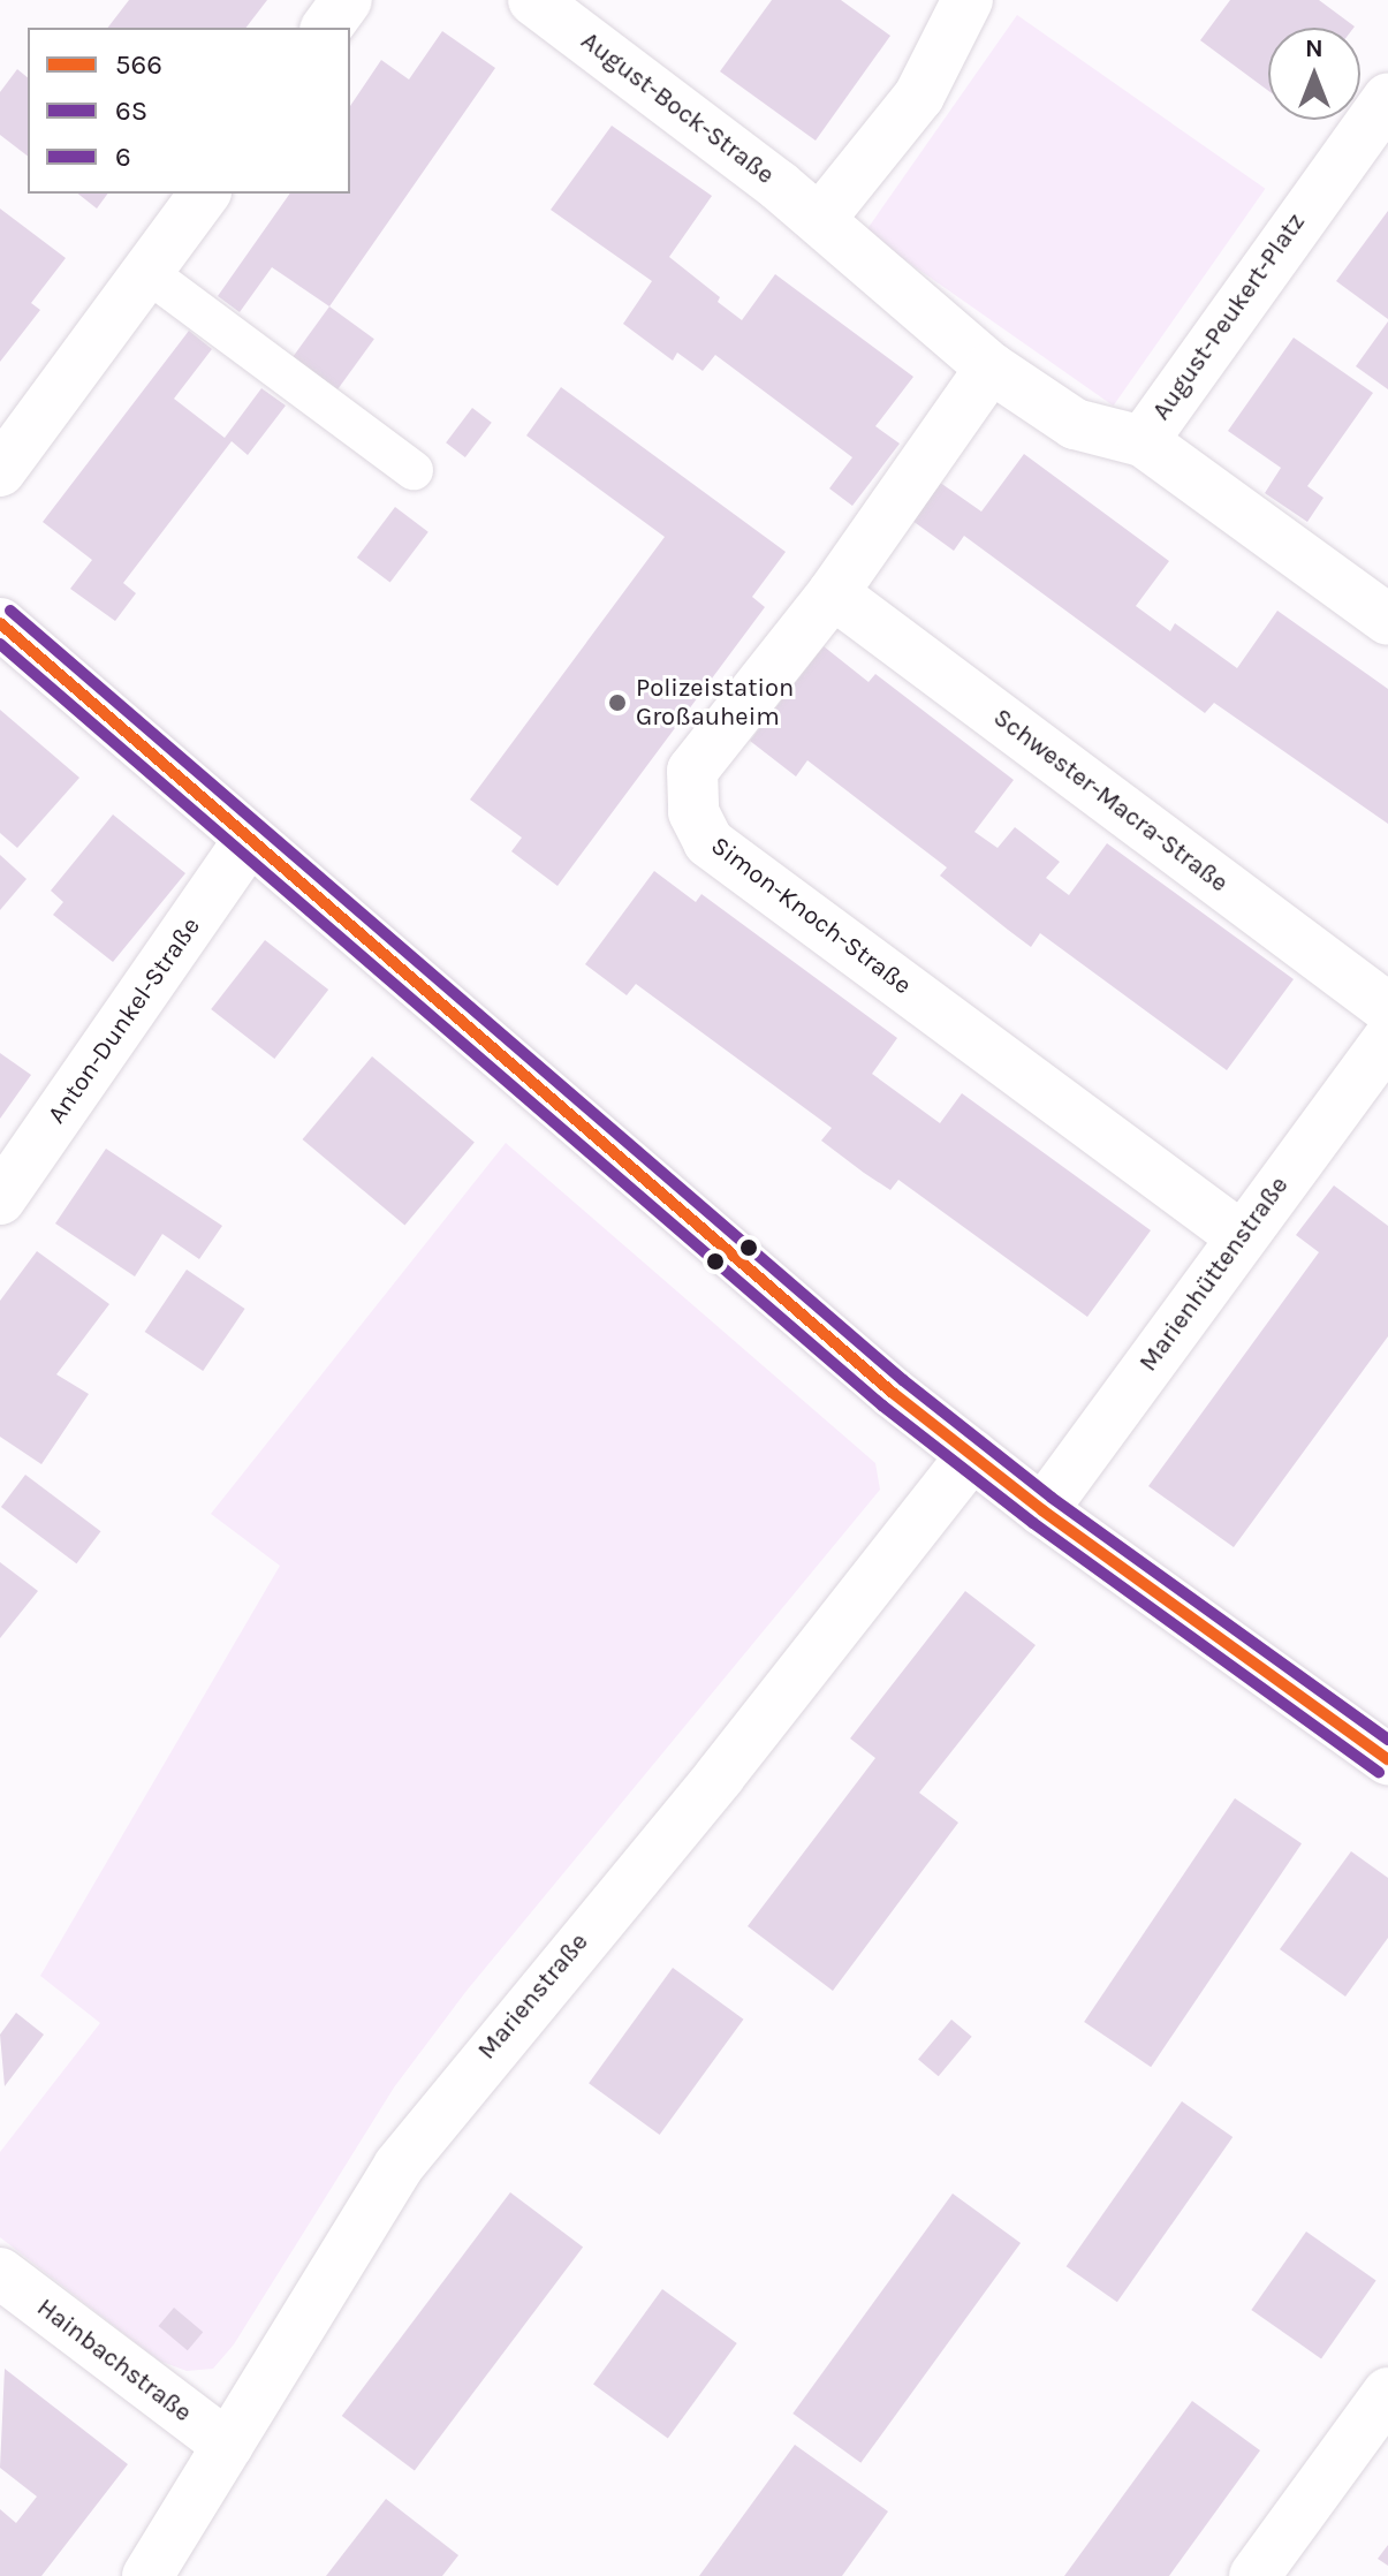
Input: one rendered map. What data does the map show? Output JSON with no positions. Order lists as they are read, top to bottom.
{
  "streets": {
    "street": [
      "August-Bock-Straße",
      "August-Peukert-Platz",
      "Schwester-Macra-Straße",
      "Simon-Knoch-Straße",
      "Anton-Dunkel-Straße",
      "Marienhüttenstraße",
      "Marienstraße",
      "Hainbachstraße"
    ]
  },
  "crossings": [
    ["August-Bock-Straße", "August-Peukert-Platz"],
    ["August-Peukert-Platz", "Simon-Knoch-Straße"],
    ["Schwester-Macra-Straße", "Simon-Knoch-Straße"],
    ["Simon-Knoch-Straße", "Marienhüttenstraße"],
    ["Marienstraße", "Hainbachstraße"]
  ],
  "places": ["Polizeistation Großauheim"],
  "lines": ["transit line 6", "transit line 566", "transit line 6S"],
  "legend": ["566", "6S", "6"],
  "north": "top"
}
